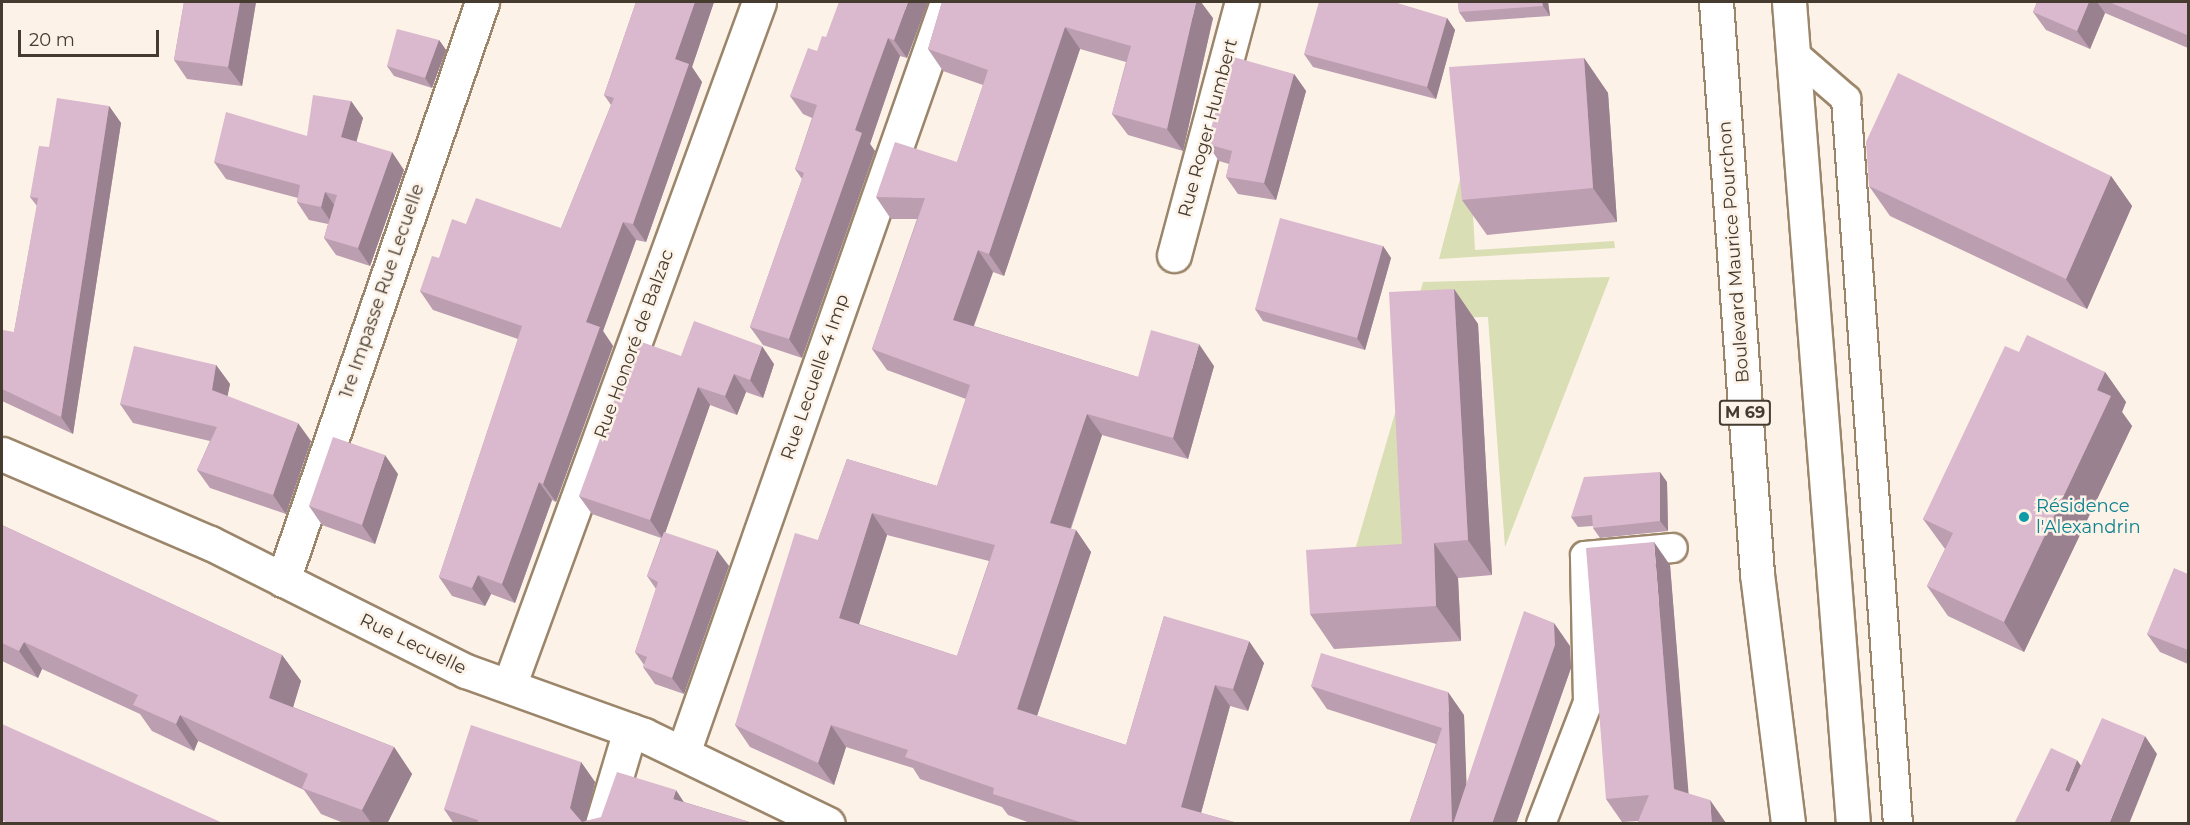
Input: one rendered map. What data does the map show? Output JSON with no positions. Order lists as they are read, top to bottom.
{
  "streets": {
    "street": [
      "Rue Roger Humbert",
      "Boulevard Maurice Pourchon",
      "1re Impasse Rue Lecuelle",
      "Rue Honoré de Balzac",
      "Rue Lecuelle 4 Imp",
      "M 69",
      "Rue Lecuelle"
    ]
  },
  "crossings": [
    ["1re Impasse Rue Lecuelle", "Rue Lecuelle"],
    ["Rue Honoré de Balzac", "Rue Lecuelle"],
    ["Rue Lecuelle 4 Imp", "Rue Lecuelle"]
  ],
  "places": ["Résidence l'Alexandrin"],
  "scale_bar": "20 m"
}
